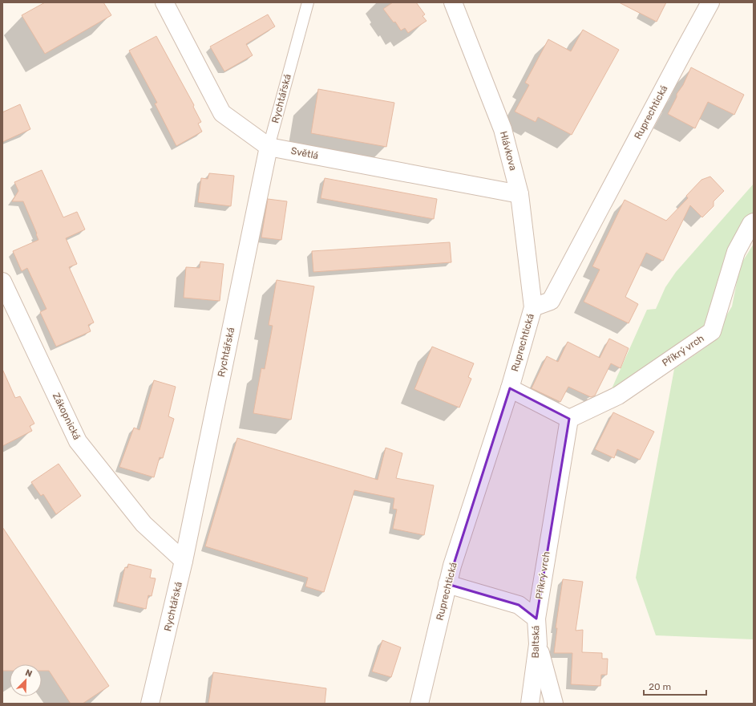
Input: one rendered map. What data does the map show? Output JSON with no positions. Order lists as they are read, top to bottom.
{
  "streets": {
    "street": [
      "Rychtářská",
      "Ruprechtická",
      "Hlávkova",
      "Světlá",
      "Příkrý vrch",
      "Zákopnická",
      "Baltská"
    ]
  },
  "crossings": [
    ["Rychtářská", "Světlá"],
    ["Rychtářská", "Zákopnická"],
    ["Ruprechtická", "Hlávkova"],
    ["Ruprechtická", "Baltská"],
    ["Hlávkova", "Světlá"],
    ["Příkrý vrch", "Baltská"]
  ],
  "scale_bar": "20 m",
  "north": "top right"
}
